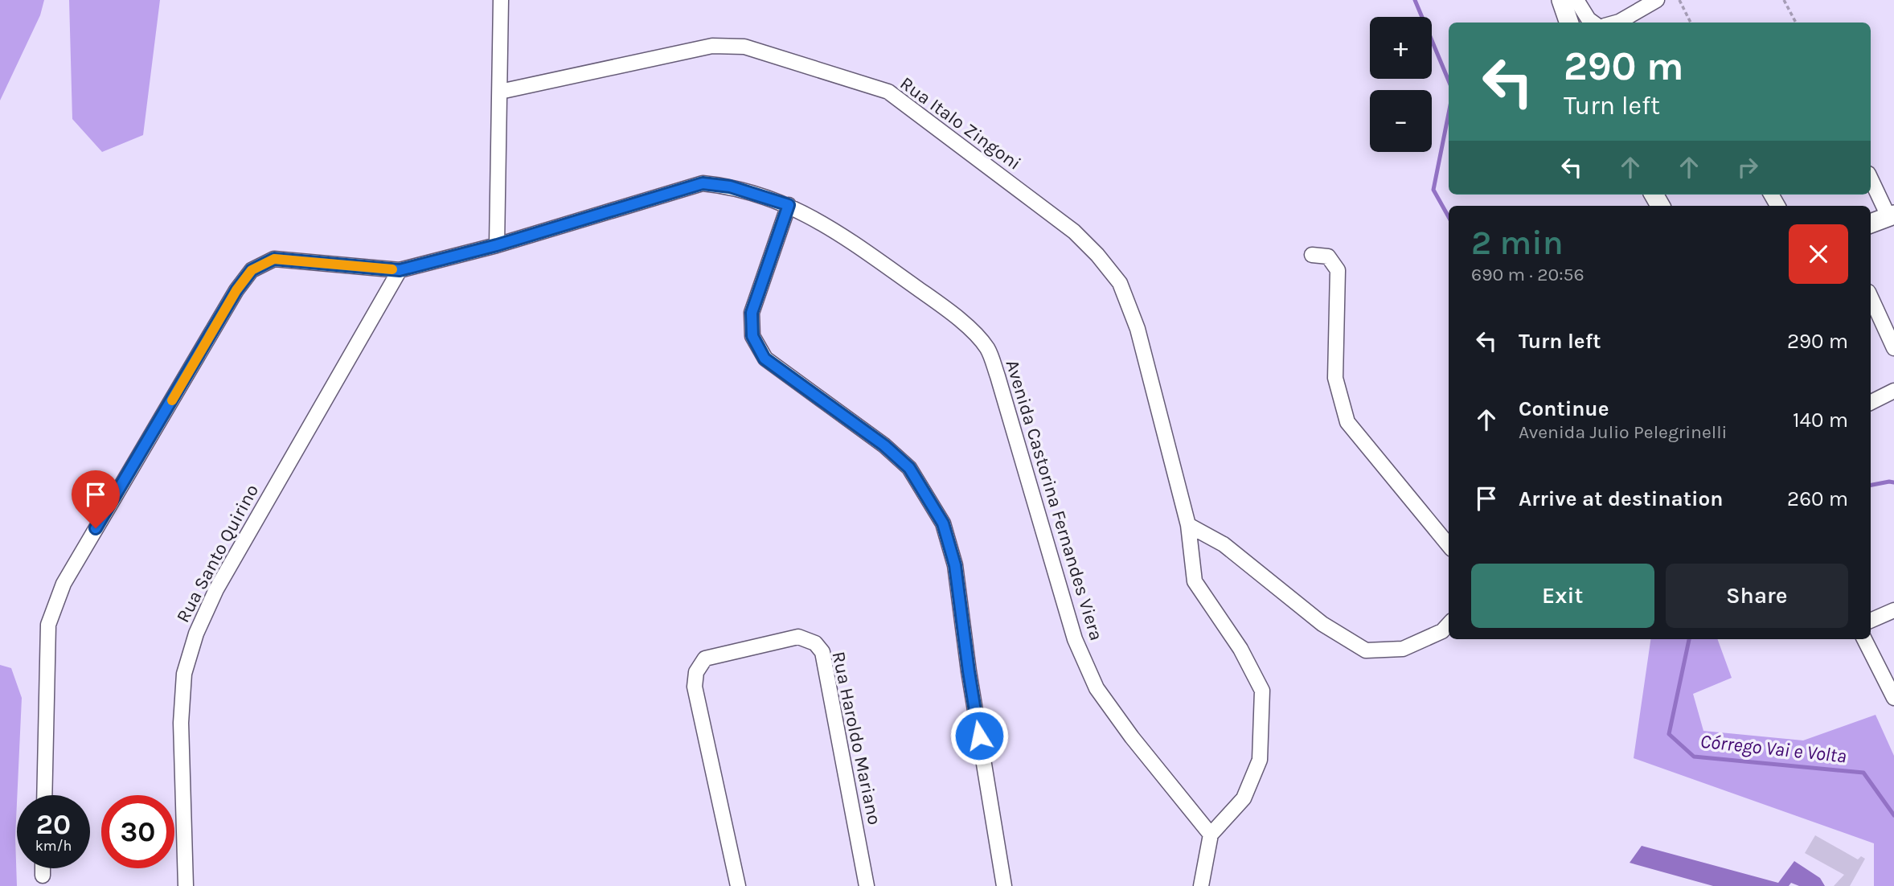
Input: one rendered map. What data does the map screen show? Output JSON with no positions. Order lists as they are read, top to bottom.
{
  "streets": {
    "street": [
      "Rua Italo Zingoni",
      "Avenida Castorina Fernandes Viera",
      "Rua Santo Quirino",
      "Rua Haroldo Mariano"
    ]
  },
  "crossings": [
    ["Rua Italo Zingoni", "Avenida Castorina Fernandes Viera"],
    ["Avenida Castorina Fernandes Viera", "Rua Santo Quirino"]
  ],
  "water": ["Córrego Vai e Volta"],
  "page": {
    "map_buttons": ["+", "−"],
    "turn": ["290 m", "Turn left"],
    "heading": ["2 min", "690 m · 20:56"],
    "list": [
      {
        "name": "Turn left",
        "value": "290 m"
      },
      {
        "name": "Continue",
        "note": "Avenida Julio Pelegrinelli",
        "value": "140 m"
      },
      {
        "name": "Arrive at destination",
        "value": "260 m"
      }
    ],
    "buttons": ["Exit", "Share"],
    "speed": "20 km/h",
    "limit": "30"
  }
}
